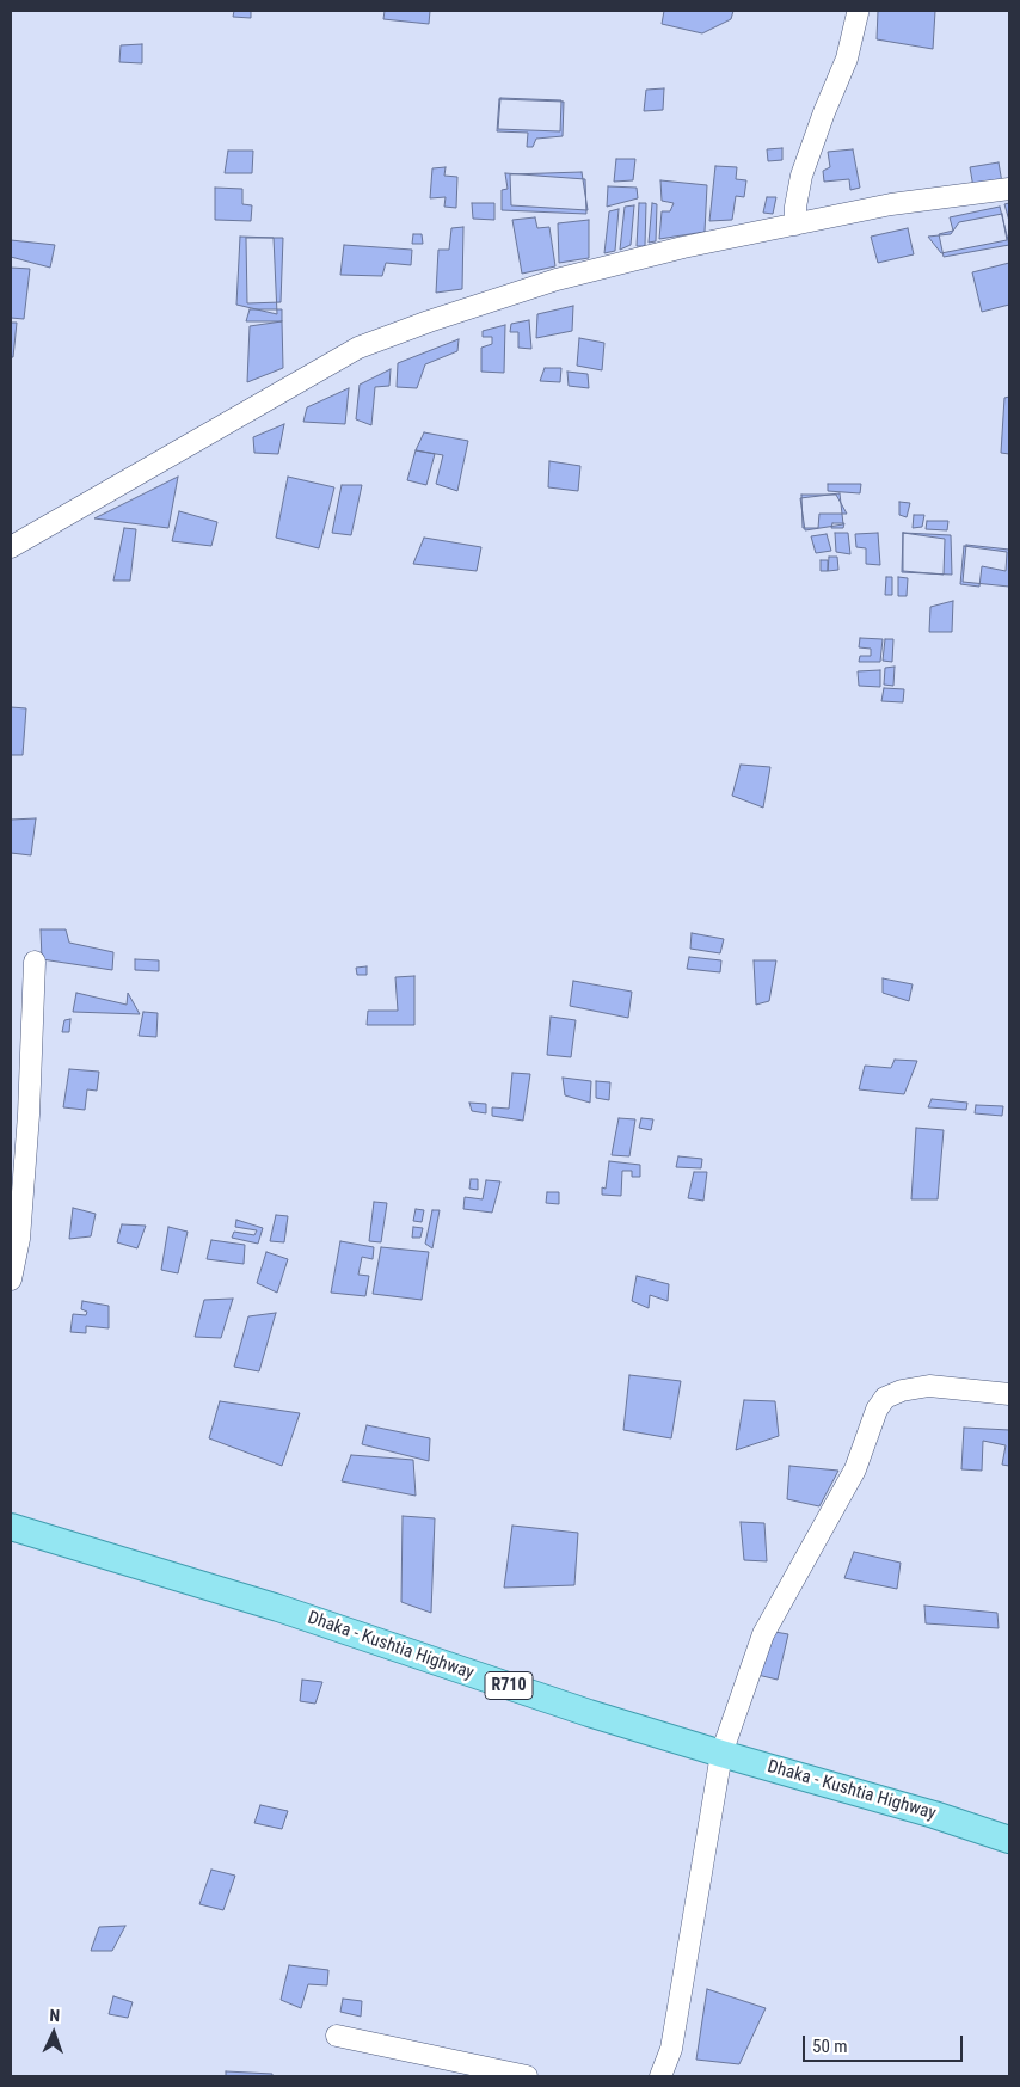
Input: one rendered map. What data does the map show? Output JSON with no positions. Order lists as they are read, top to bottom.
{
  "streets": {
    "main road": ["Dhaka - Kushtia Highway", "R710"]
  },
  "scale_bar": "50 m",
  "north": "top"
}
